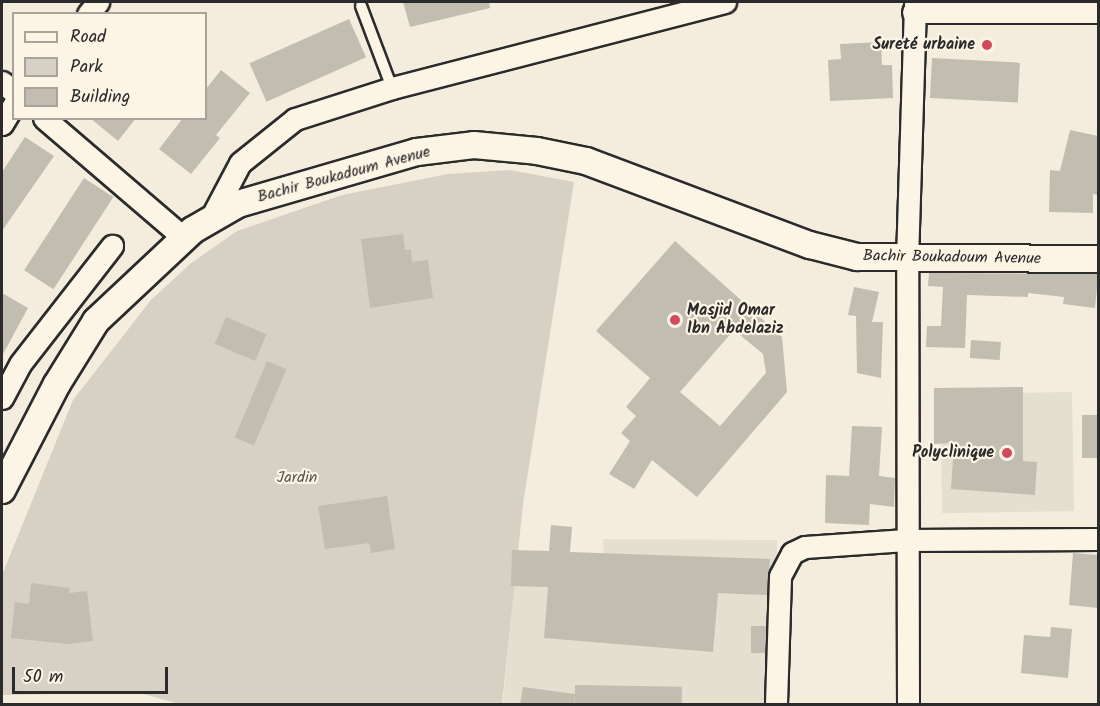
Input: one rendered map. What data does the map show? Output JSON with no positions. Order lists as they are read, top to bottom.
{
  "streets": {
    "street": ["Bachir Boukadoum Avenue"]
  },
  "parks": ["Jardin"],
  "places": ["Sureté urbaine", "Masjid Omar Ibn Abdelaziz", "Polyclinique"],
  "legend": ["Road", "Park", "Building"],
  "scale_bar": "50 m"
}
